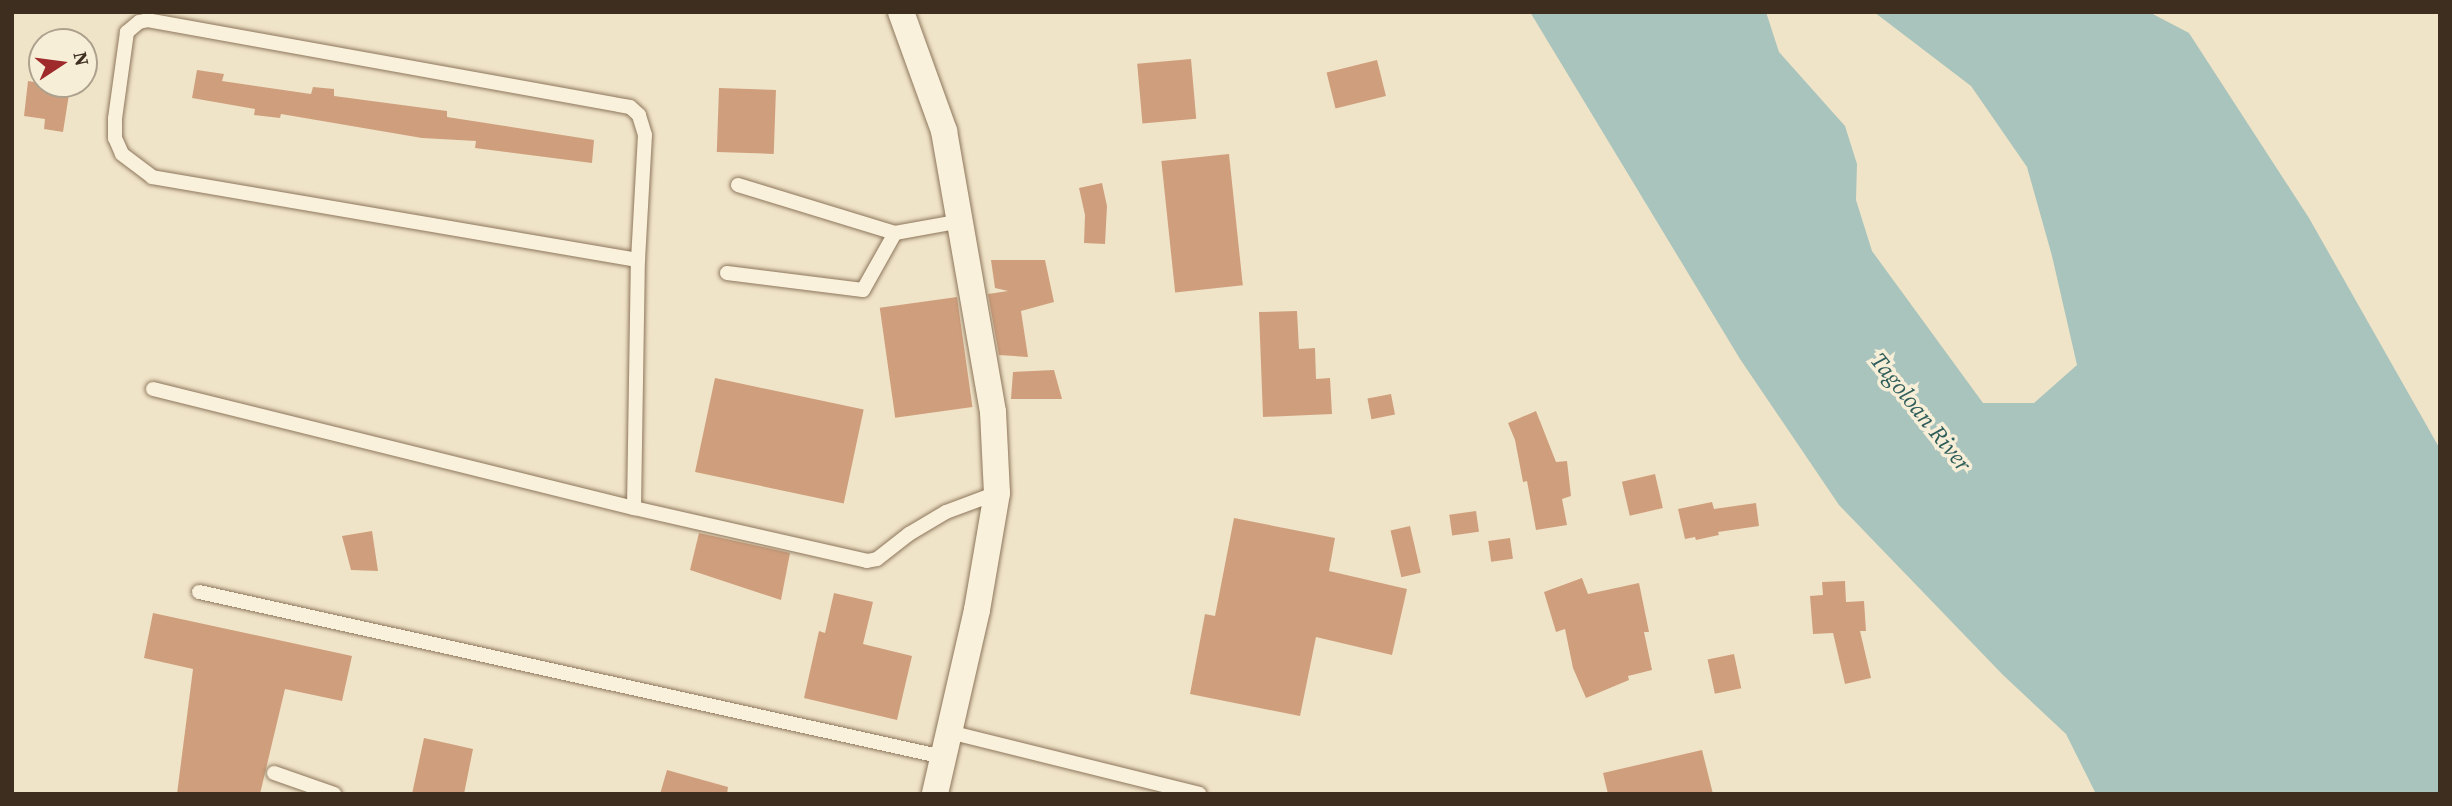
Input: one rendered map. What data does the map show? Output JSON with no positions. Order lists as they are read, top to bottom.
{
  "water": ["Tagoloan River"],
  "north": "right"
}
